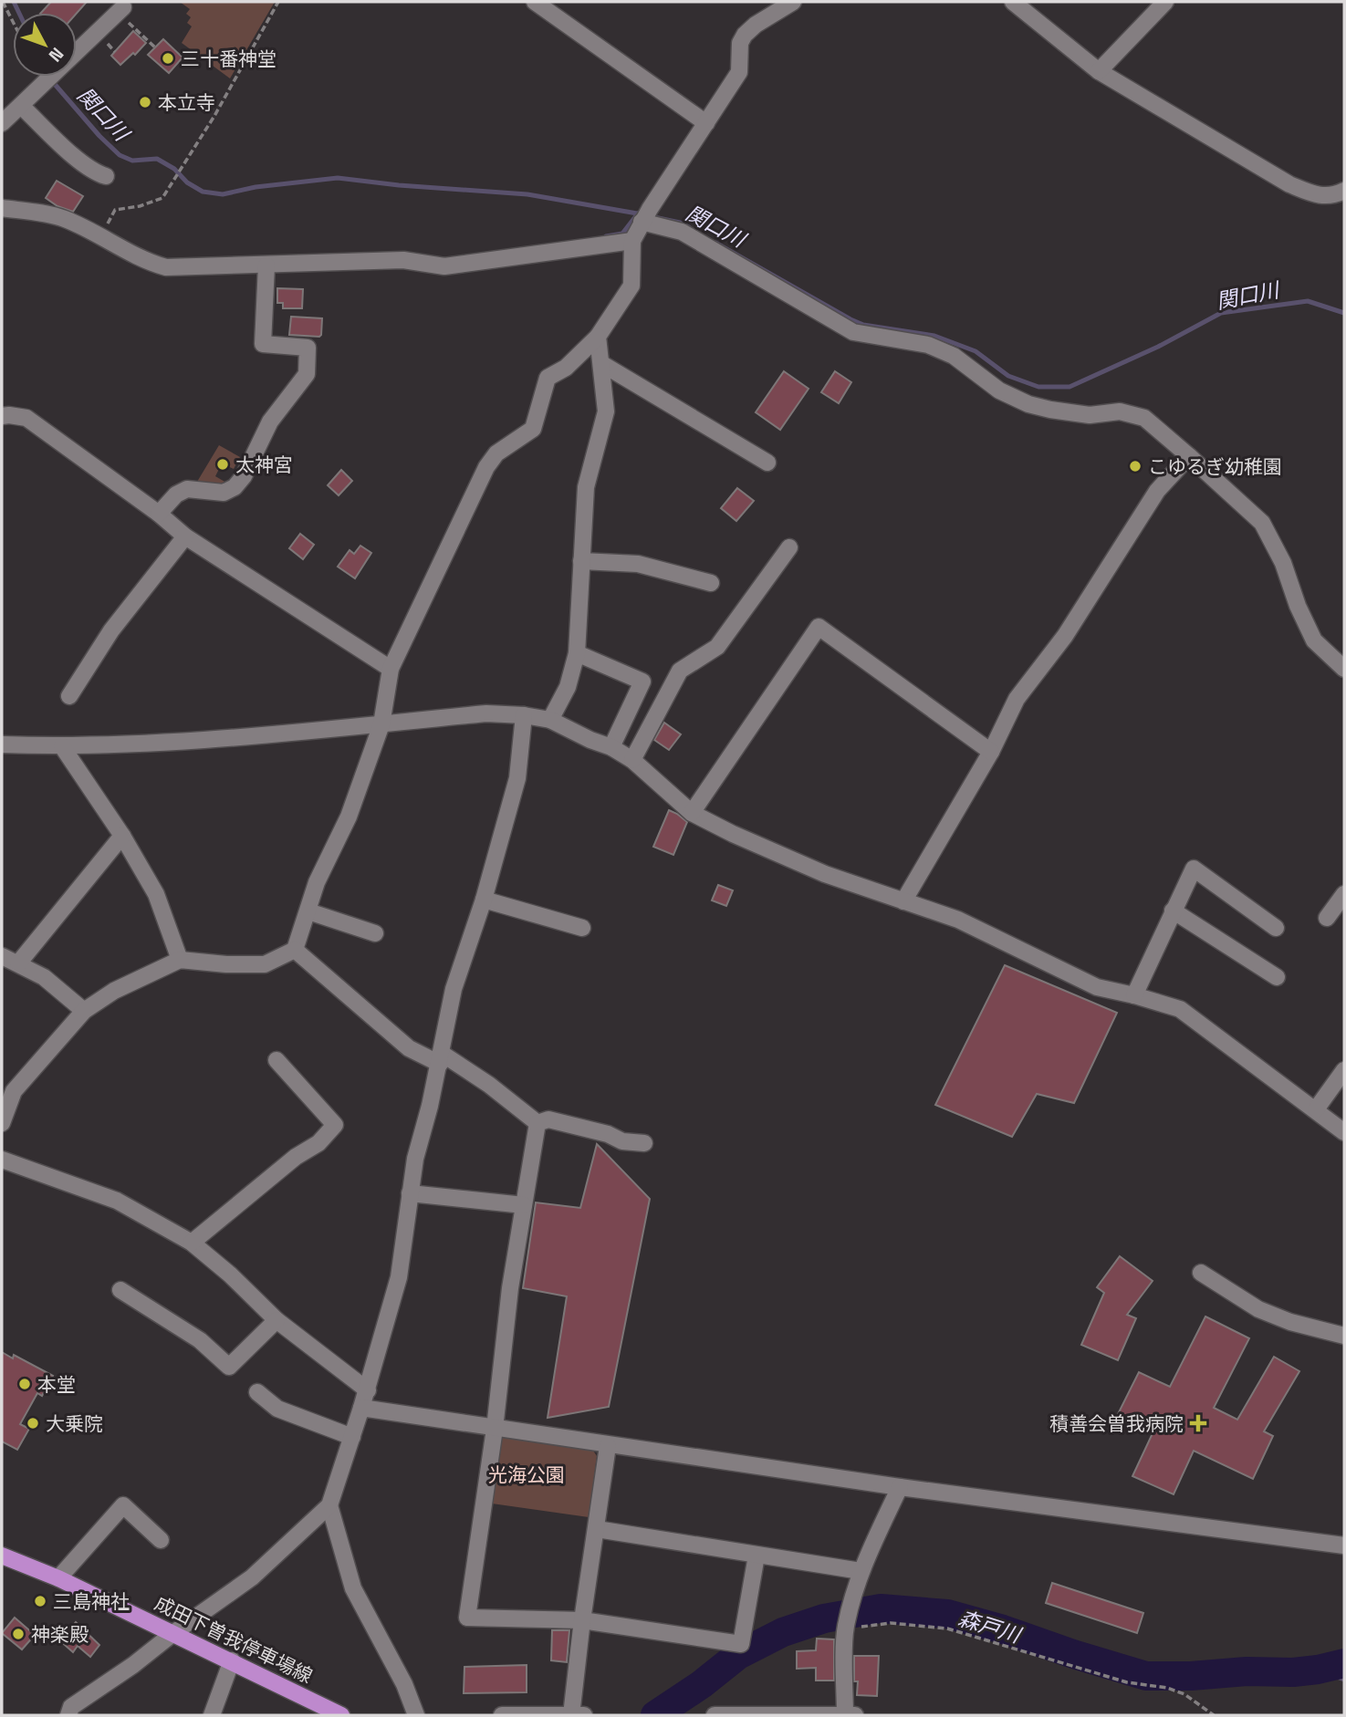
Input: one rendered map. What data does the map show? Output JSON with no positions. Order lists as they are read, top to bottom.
{
  "streets": {
    "main road": ["成田下曽我停車場線"]
  },
  "water": ["関口川", "森戸川"],
  "parks": ["光海公園"],
  "places": {
    "other": [
      "三十番神堂",
      "本立寺",
      "太神宮",
      "こゆるぎ幼稚園",
      "本堂",
      "大乗院",
      "三島神社",
      "神楽殿"
    ],
    "health": ["積善会曽我病院"]
  },
  "north": "bottom right"
}
